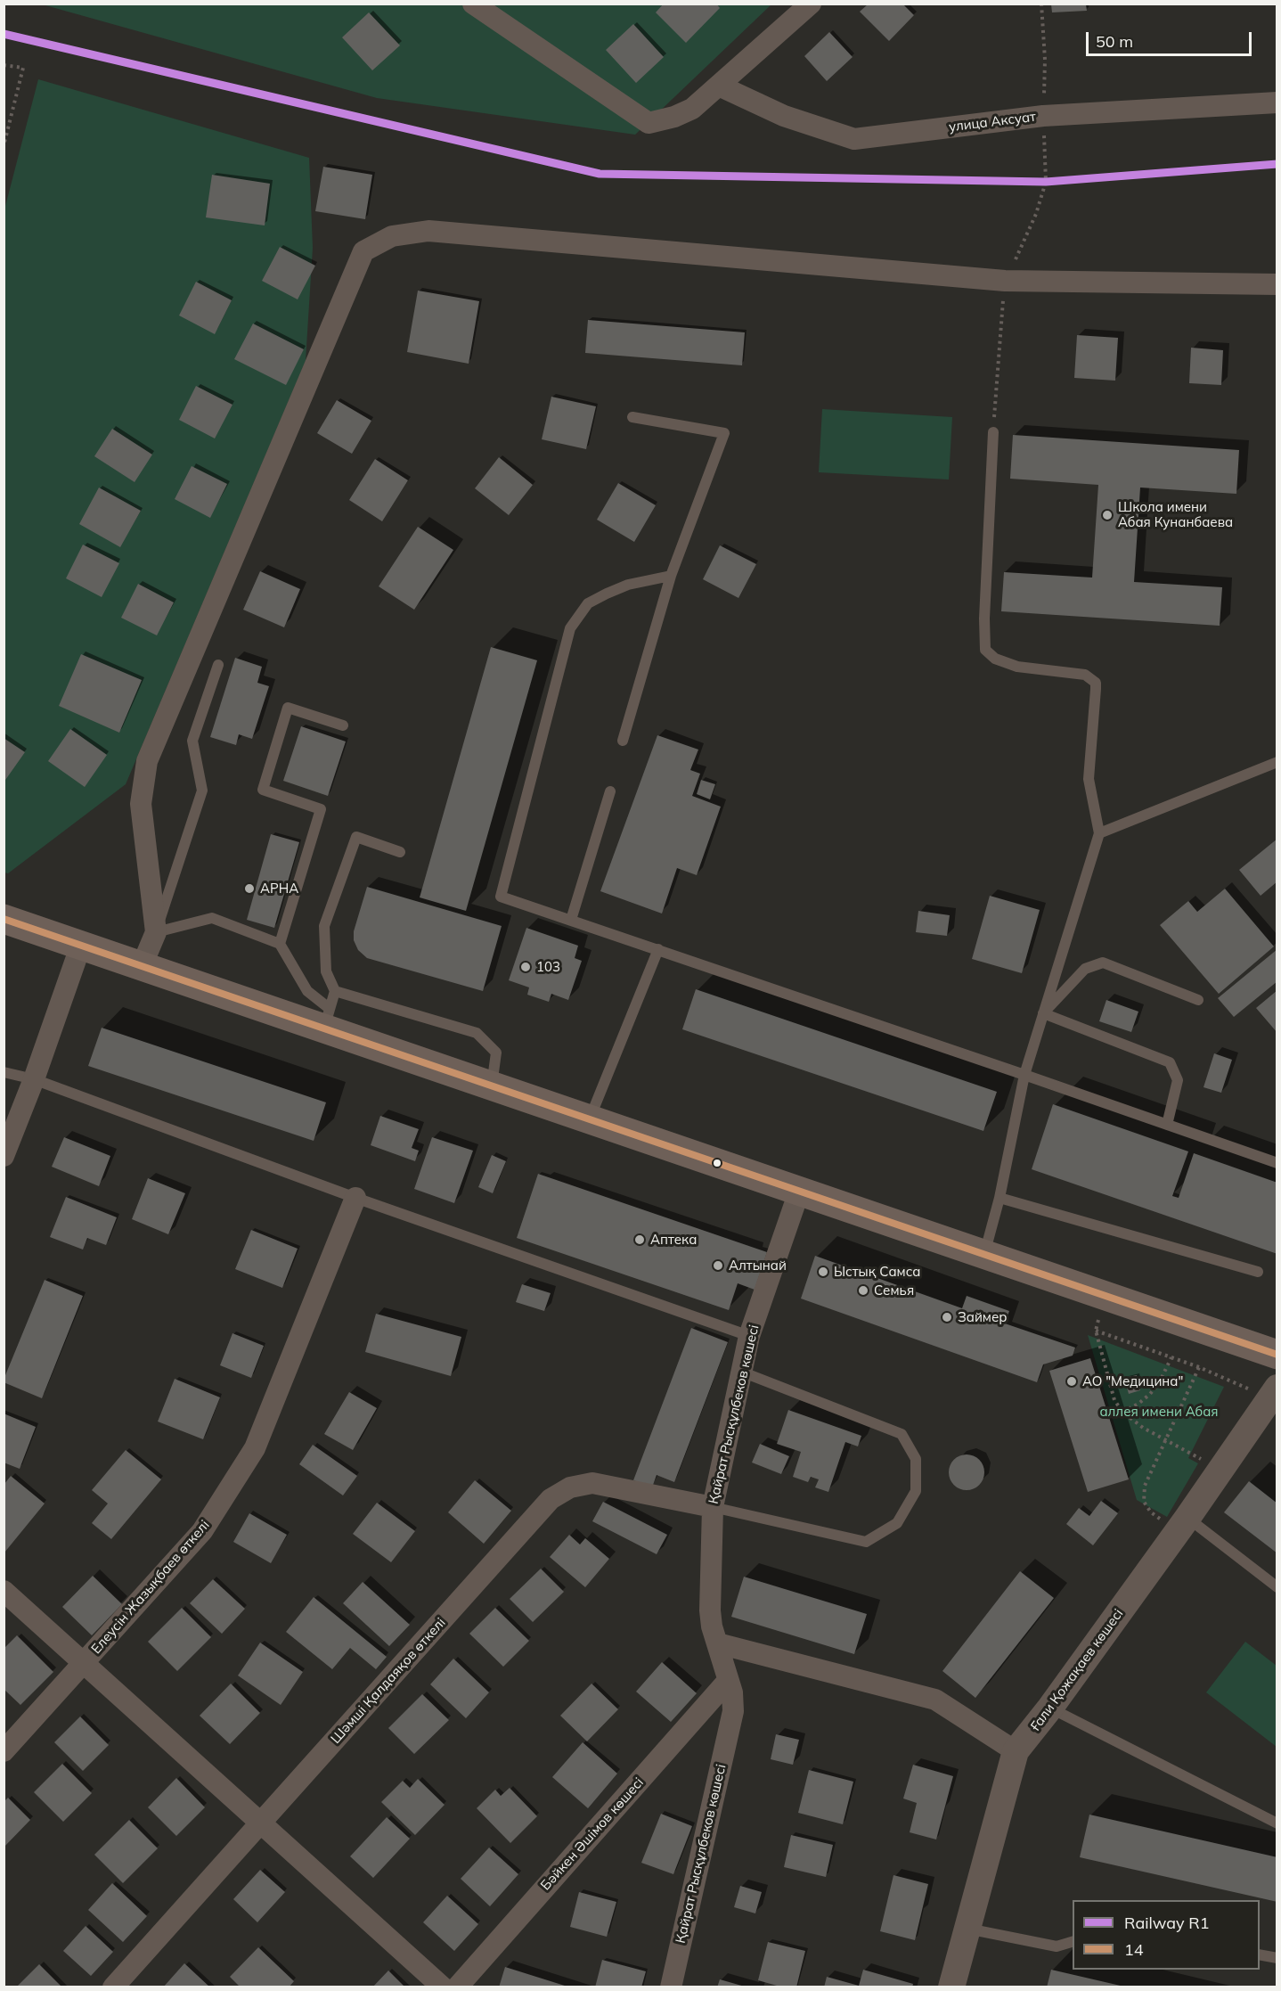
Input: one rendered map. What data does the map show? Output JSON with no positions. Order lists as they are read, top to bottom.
{
  "streets": {
    "street": [
      "улица Аксуат",
      "Қайрат Рысқұлбеков көшесі",
      "Елеусін Жазықбаев өткелі",
      "Ғали Қожақаев көшесі",
      "Шәмші Қалдаяқов өткелі",
      "Бәйкен Әшімов көшесі"
    ]
  },
  "crossings": [
    ["Қайрат Рысқұлбеков көшесі", "Шәмші Қалдаяқов өткелі"],
    ["Қайрат Рысқұлбеков көшесі", "Бәйкен Әшімов көшесі"]
  ],
  "parks": ["аллея имени Абая"],
  "places": [
    "Школа имени Абая Кунанбаева",
    "АРНА",
    "103",
    "Аптека",
    "Алтынай",
    "Ыстық Самса",
    "Семья",
    "Займер",
    "АО \"Медицина\""
  ],
  "lines": ["rail line R1", "transit line 14"],
  "legend": ["Railway R1", "14"],
  "scale_bar": "50 m"
}
